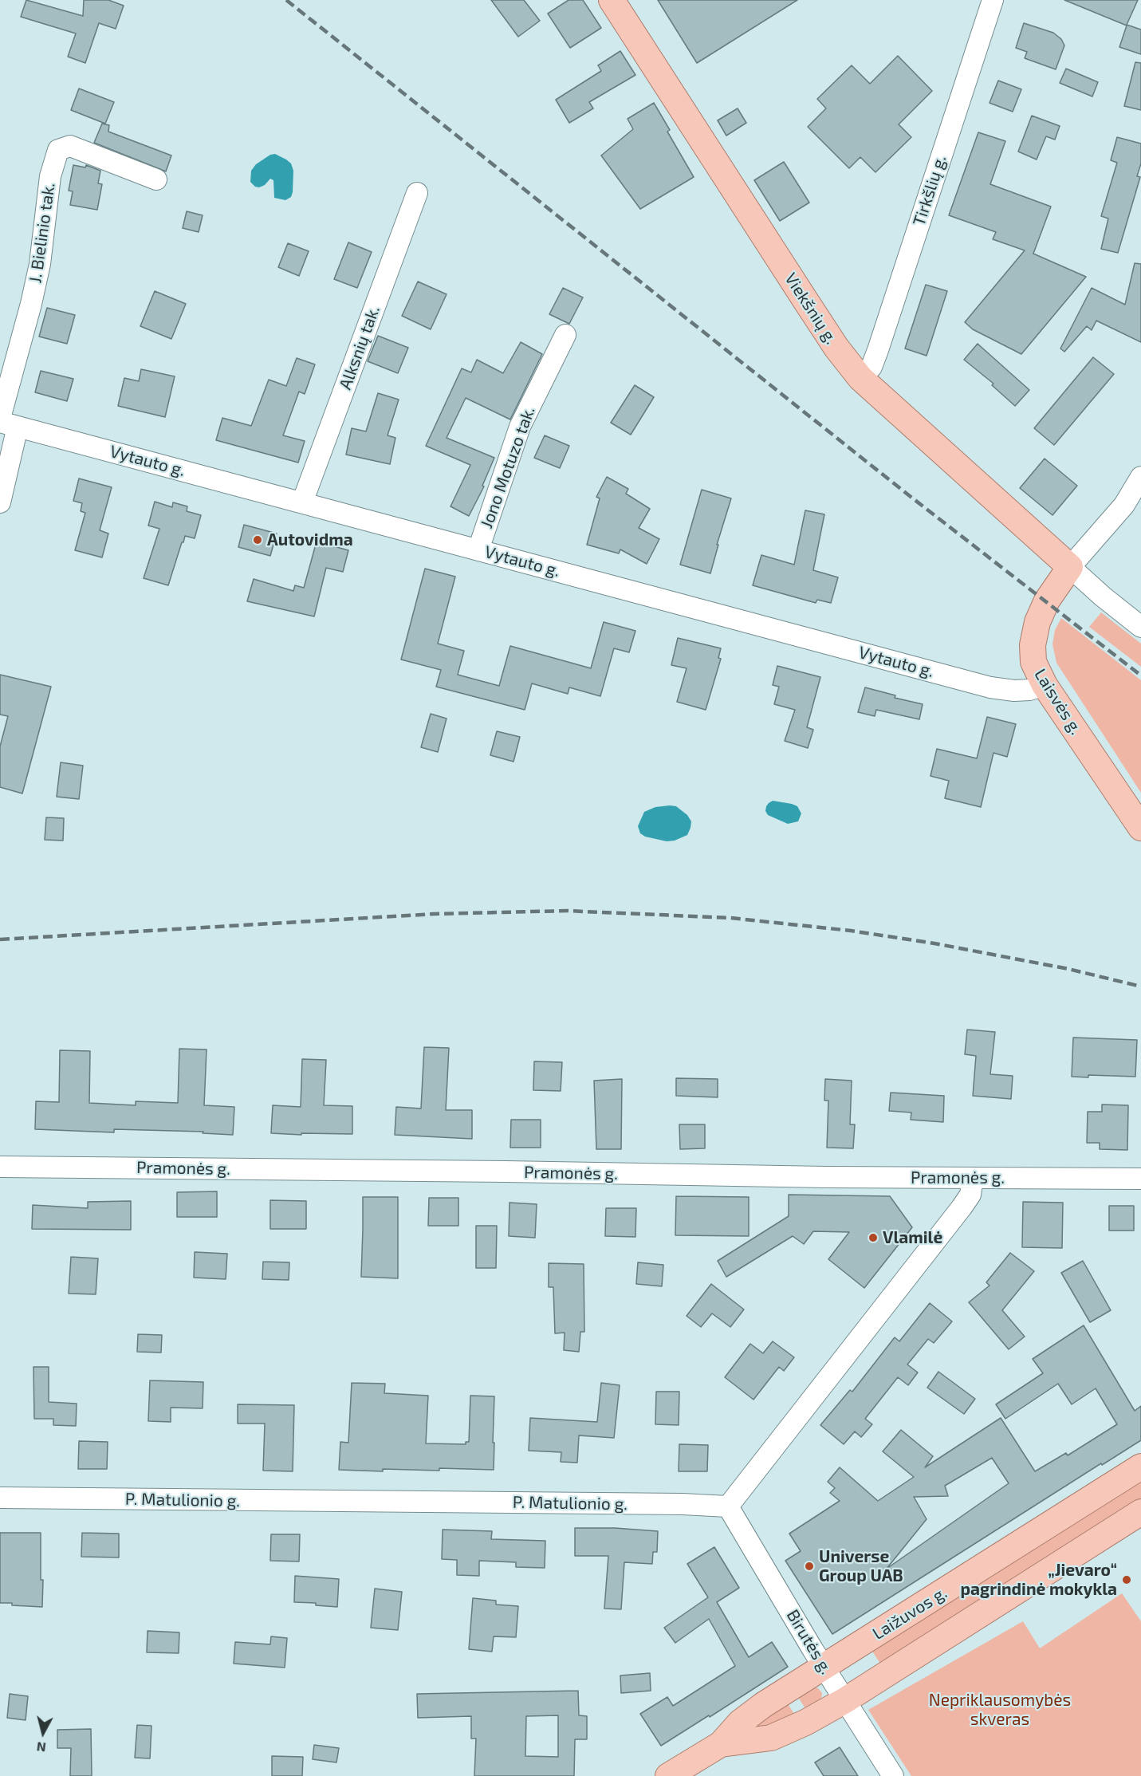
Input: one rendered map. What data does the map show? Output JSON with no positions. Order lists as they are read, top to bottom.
{
  "streets": {
    "main road": ["Viekšnių g.", "Laisvės g.", "Laižuvos g."],
    "street": [
      "Tirkšlių g.",
      "J. Bielinio tak.",
      "Alksnių tak.",
      "Vytauto g.",
      "Jono Motuzo tak.",
      "Pramonės g.",
      "P. Matulionio g.",
      "Birutės g."
    ]
  },
  "crossings": [
    ["Tirkšlių g.", "Viekšnių g."],
    ["J. Bielinio tak.", "Vytauto g."],
    ["Viekšnių g.", "Laisvės g."],
    ["Alksnių tak.", "Vytauto g."],
    ["Vytauto g.", "Jono Motuzo tak."],
    ["Vytauto g.", "Laisvės g."],
    ["P. Matulionio g.", "Birutės g."],
    ["Laižuvos g.", "Birutės g."]
  ],
  "parks": ["Nepriklausomybės skveras"],
  "places": [
    "Autovidma",
    "Vlamilė",
    "Universe Group UAB",
    "„Jievaro“ pagrindinė mokykla"
  ],
  "north": "bottom"
}
